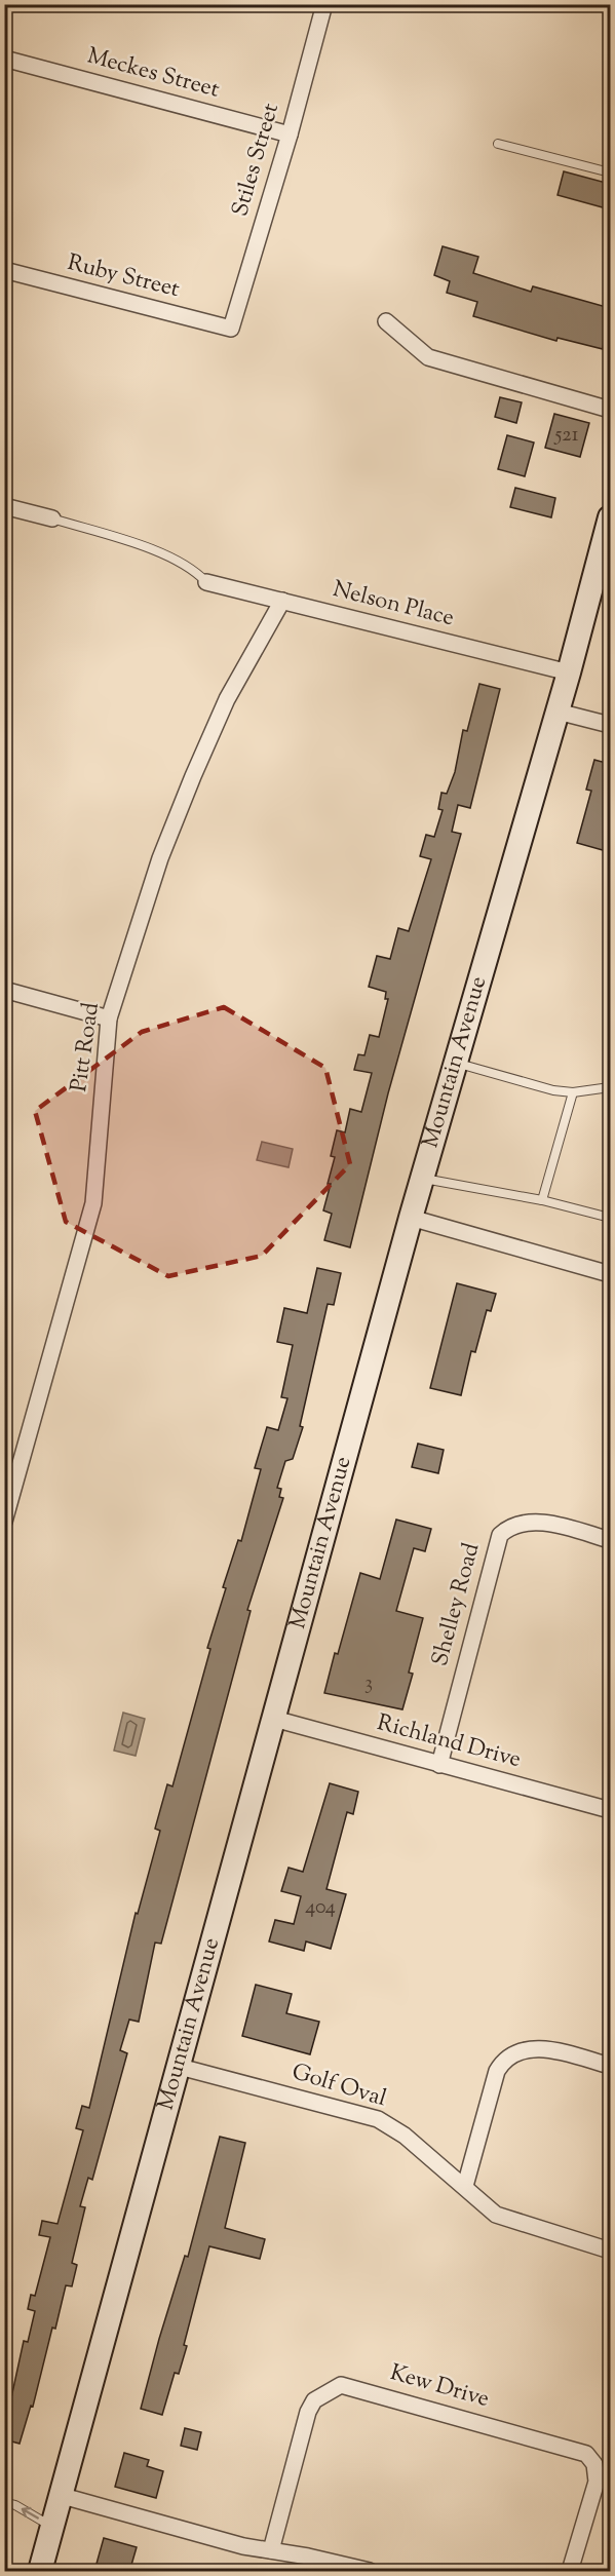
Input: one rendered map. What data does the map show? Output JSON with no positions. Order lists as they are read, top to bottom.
{
  "streets": {
    "street": [
      "Meckes Street",
      "Stiles Street",
      "Ruby Street",
      "Nelson Place",
      "Pitt Road",
      "Mountain Avenue",
      "Shelley Road",
      "Richland Drive",
      "Golf Oval",
      "Kew Drive"
    ]
  },
  "crossings": [
    ["Meckes Street", "Stiles Street"],
    ["Stiles Street", "Ruby Street"],
    ["Nelson Place", "Pitt Road"],
    ["Nelson Place", "Mountain Avenue"],
    ["Mountain Avenue", "Richland Drive"],
    ["Mountain Avenue", "Golf Oval"],
    ["Shelley Road", "Richland Drive"]
  ],
  "house_numbers": ["521", "3", "404"]
}
